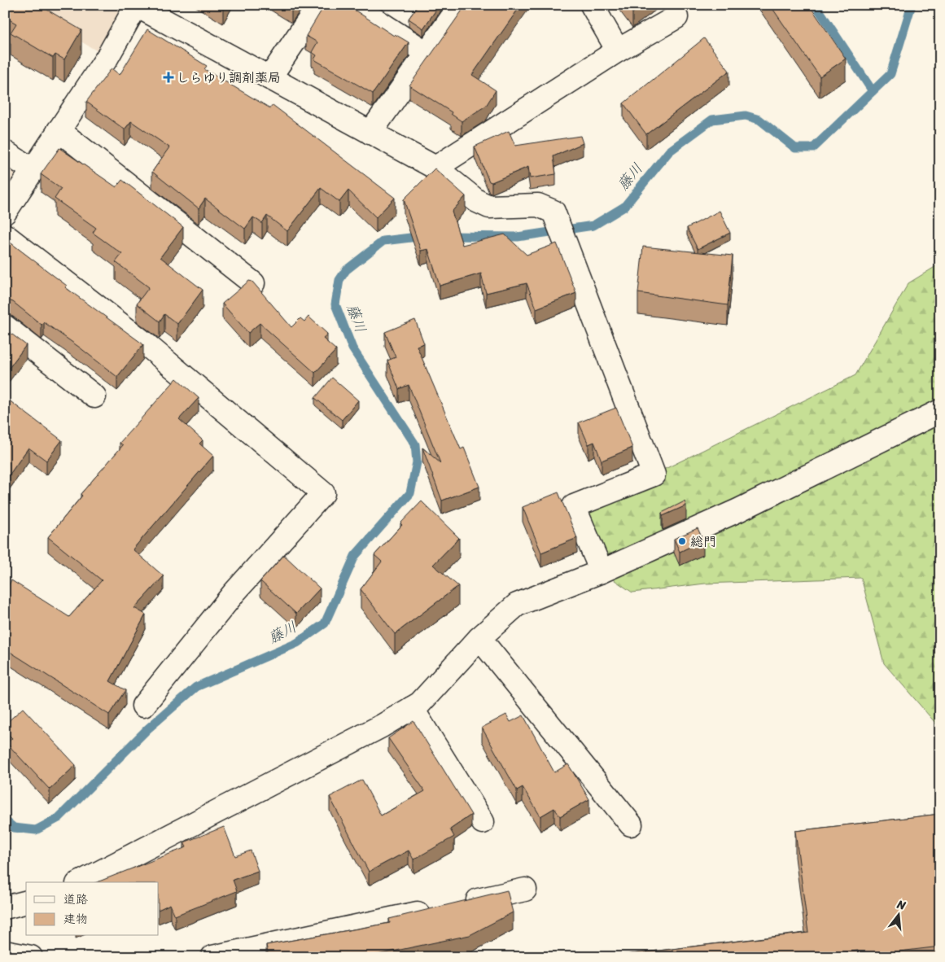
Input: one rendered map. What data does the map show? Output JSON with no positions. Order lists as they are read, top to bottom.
{
  "water": ["藤川"],
  "places": {
    "health": ["しらゆり調剤薬局"],
    "other": ["総門"]
  },
  "legend": ["道路", "建物"],
  "north": "top"
}
